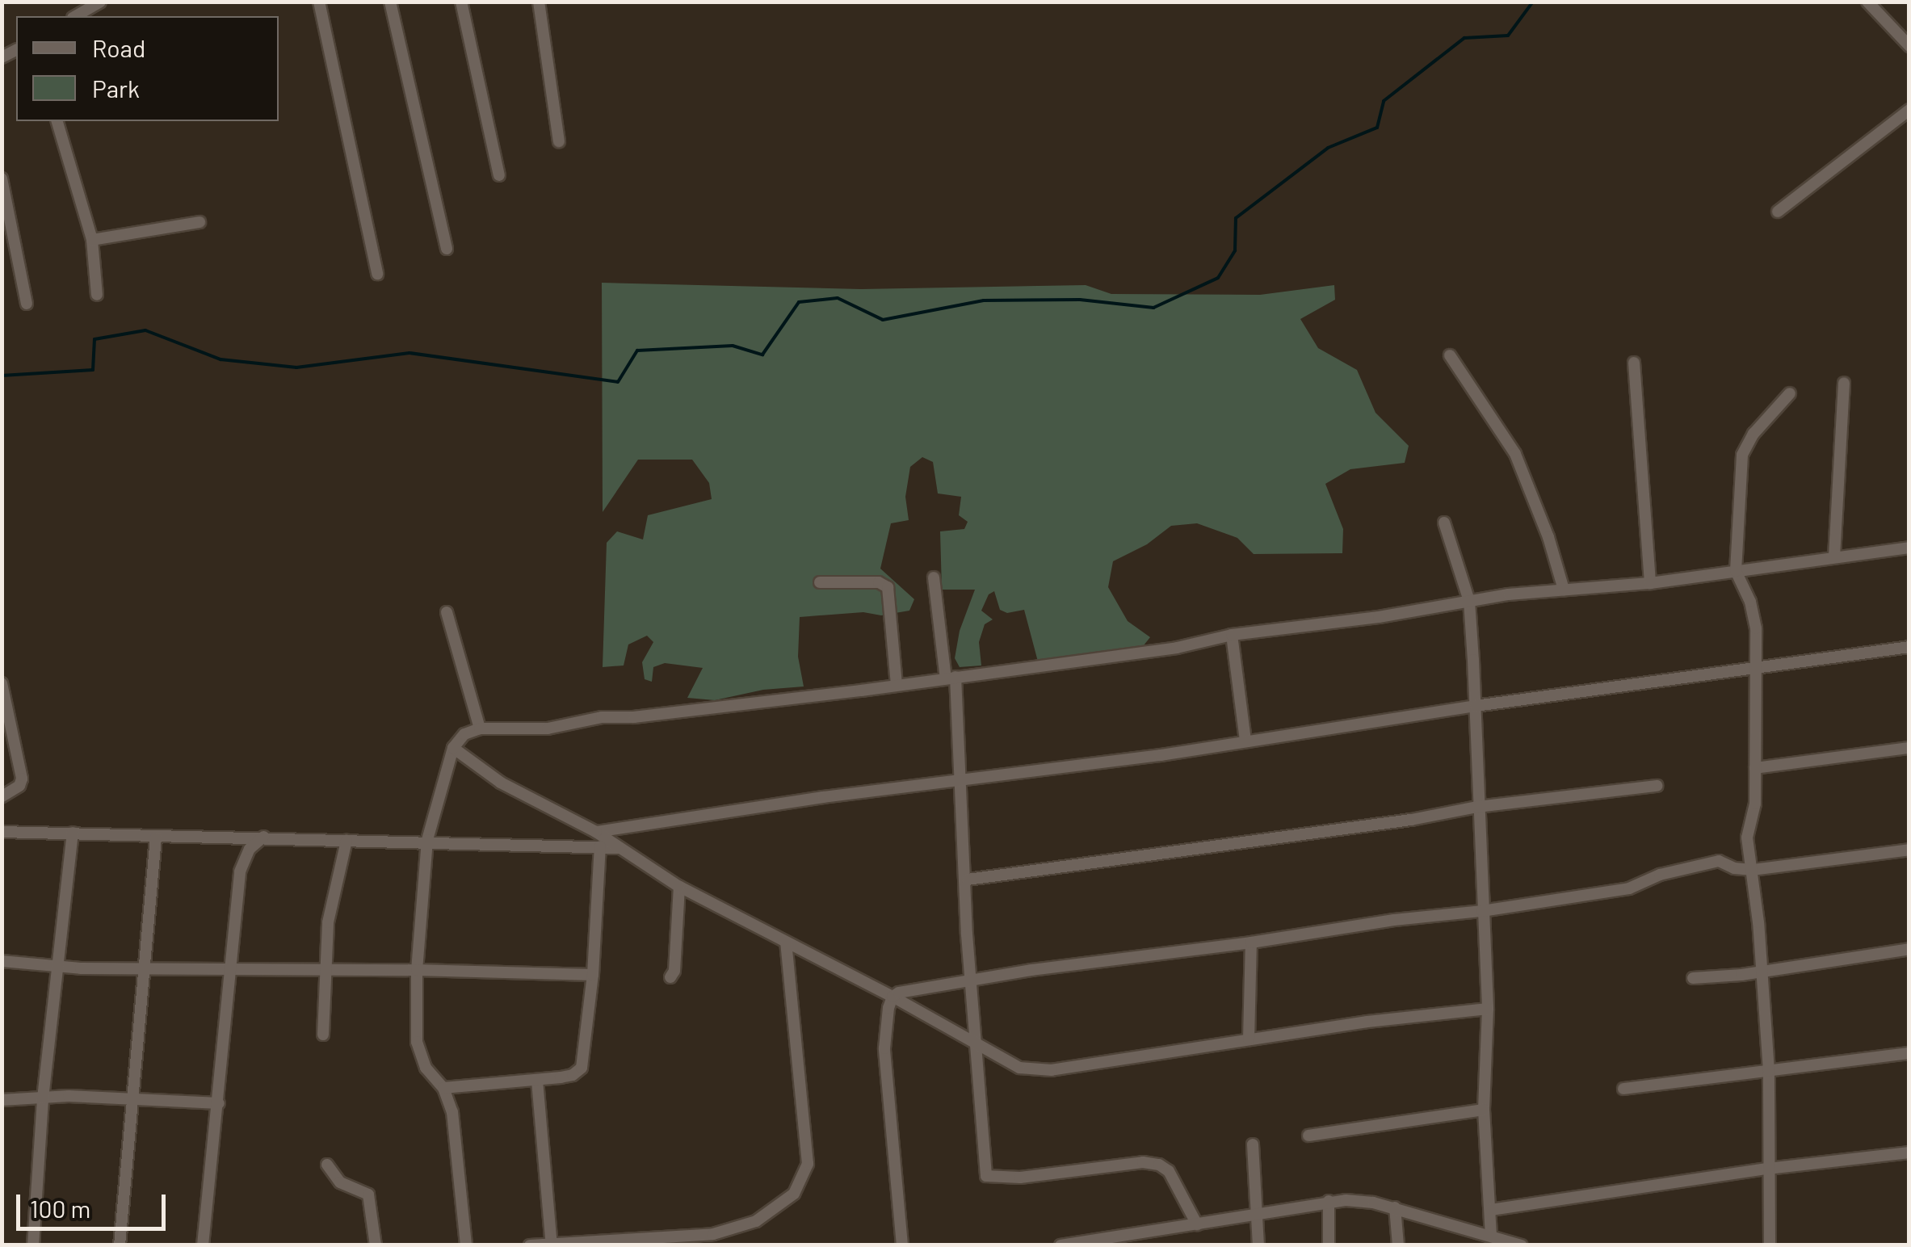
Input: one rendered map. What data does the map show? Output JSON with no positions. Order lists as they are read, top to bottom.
{
  "legend": ["Road", "Park"],
  "scale_bar": "100 m"
}
